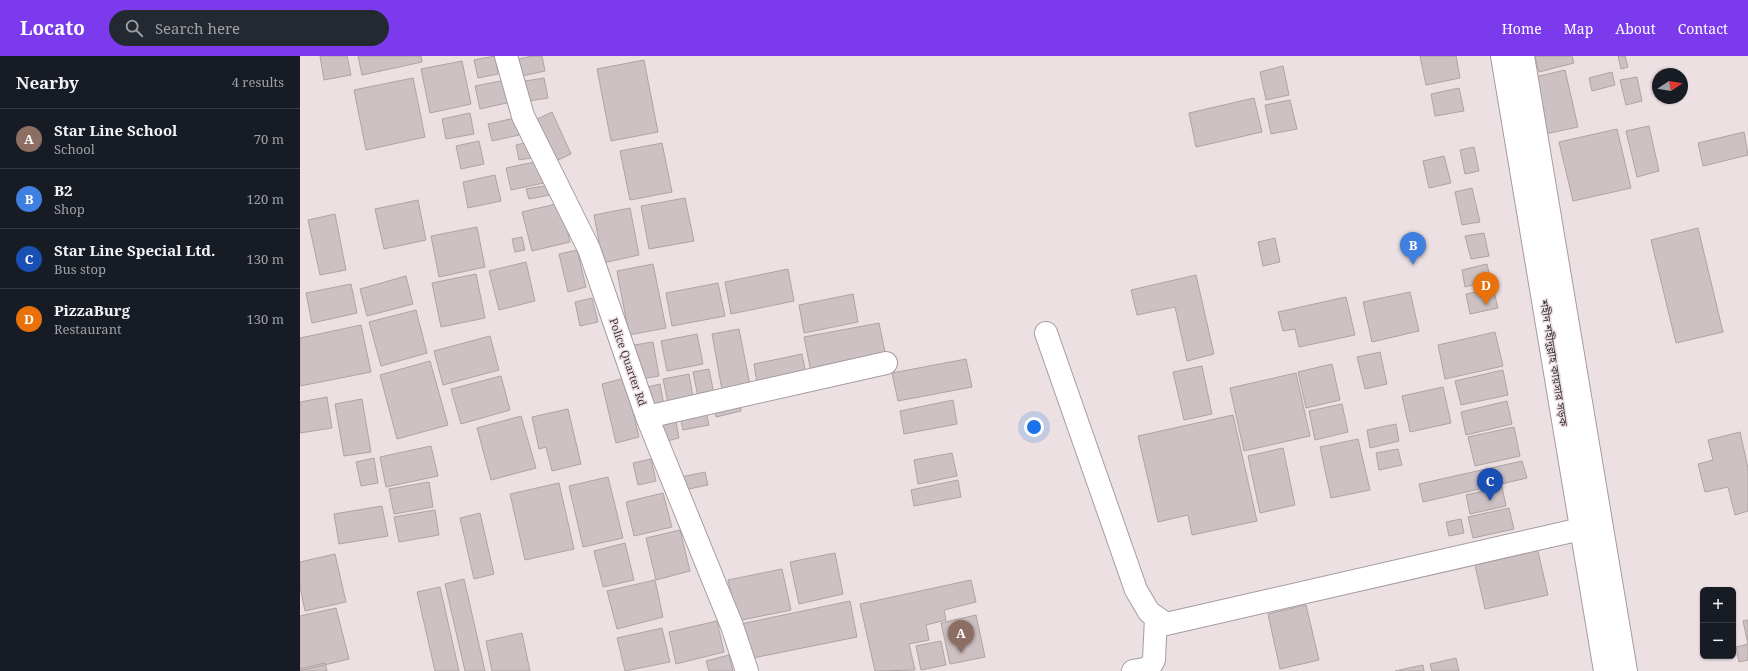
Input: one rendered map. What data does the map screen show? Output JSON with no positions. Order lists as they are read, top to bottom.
{
  "streets": {
    "street": ["Police Quarter Rd", "শহীদ শহীদুল্লাহ কায়সার সড়ক"]
  },
  "north": "right",
  "page": {
    "header": "Locato",
    "search": "Search here",
    "nav": [
      "Home",
      "Map",
      "About",
      "Contact"
    ],
    "heading": ["Nearby", "4 results"],
    "list": [
      {
        "mark": "A",
        "name": "Star Line School",
        "note": "School",
        "value": "70 m"
      },
      {
        "mark": "B",
        "name": "B2",
        "note": "Shop",
        "value": "120 m"
      },
      {
        "mark": "C",
        "name": "Star Line Special Ltd.",
        "note": "Bus stop",
        "value": "130 m"
      },
      {
        "mark": "D",
        "name": "PizzaBurg",
        "note": "Restaurant",
        "value": "130 m"
      }
    ],
    "pins": [
      "B",
      "D",
      "C",
      "A"
    ],
    "map_buttons": ["+", "−"]
  }
}
